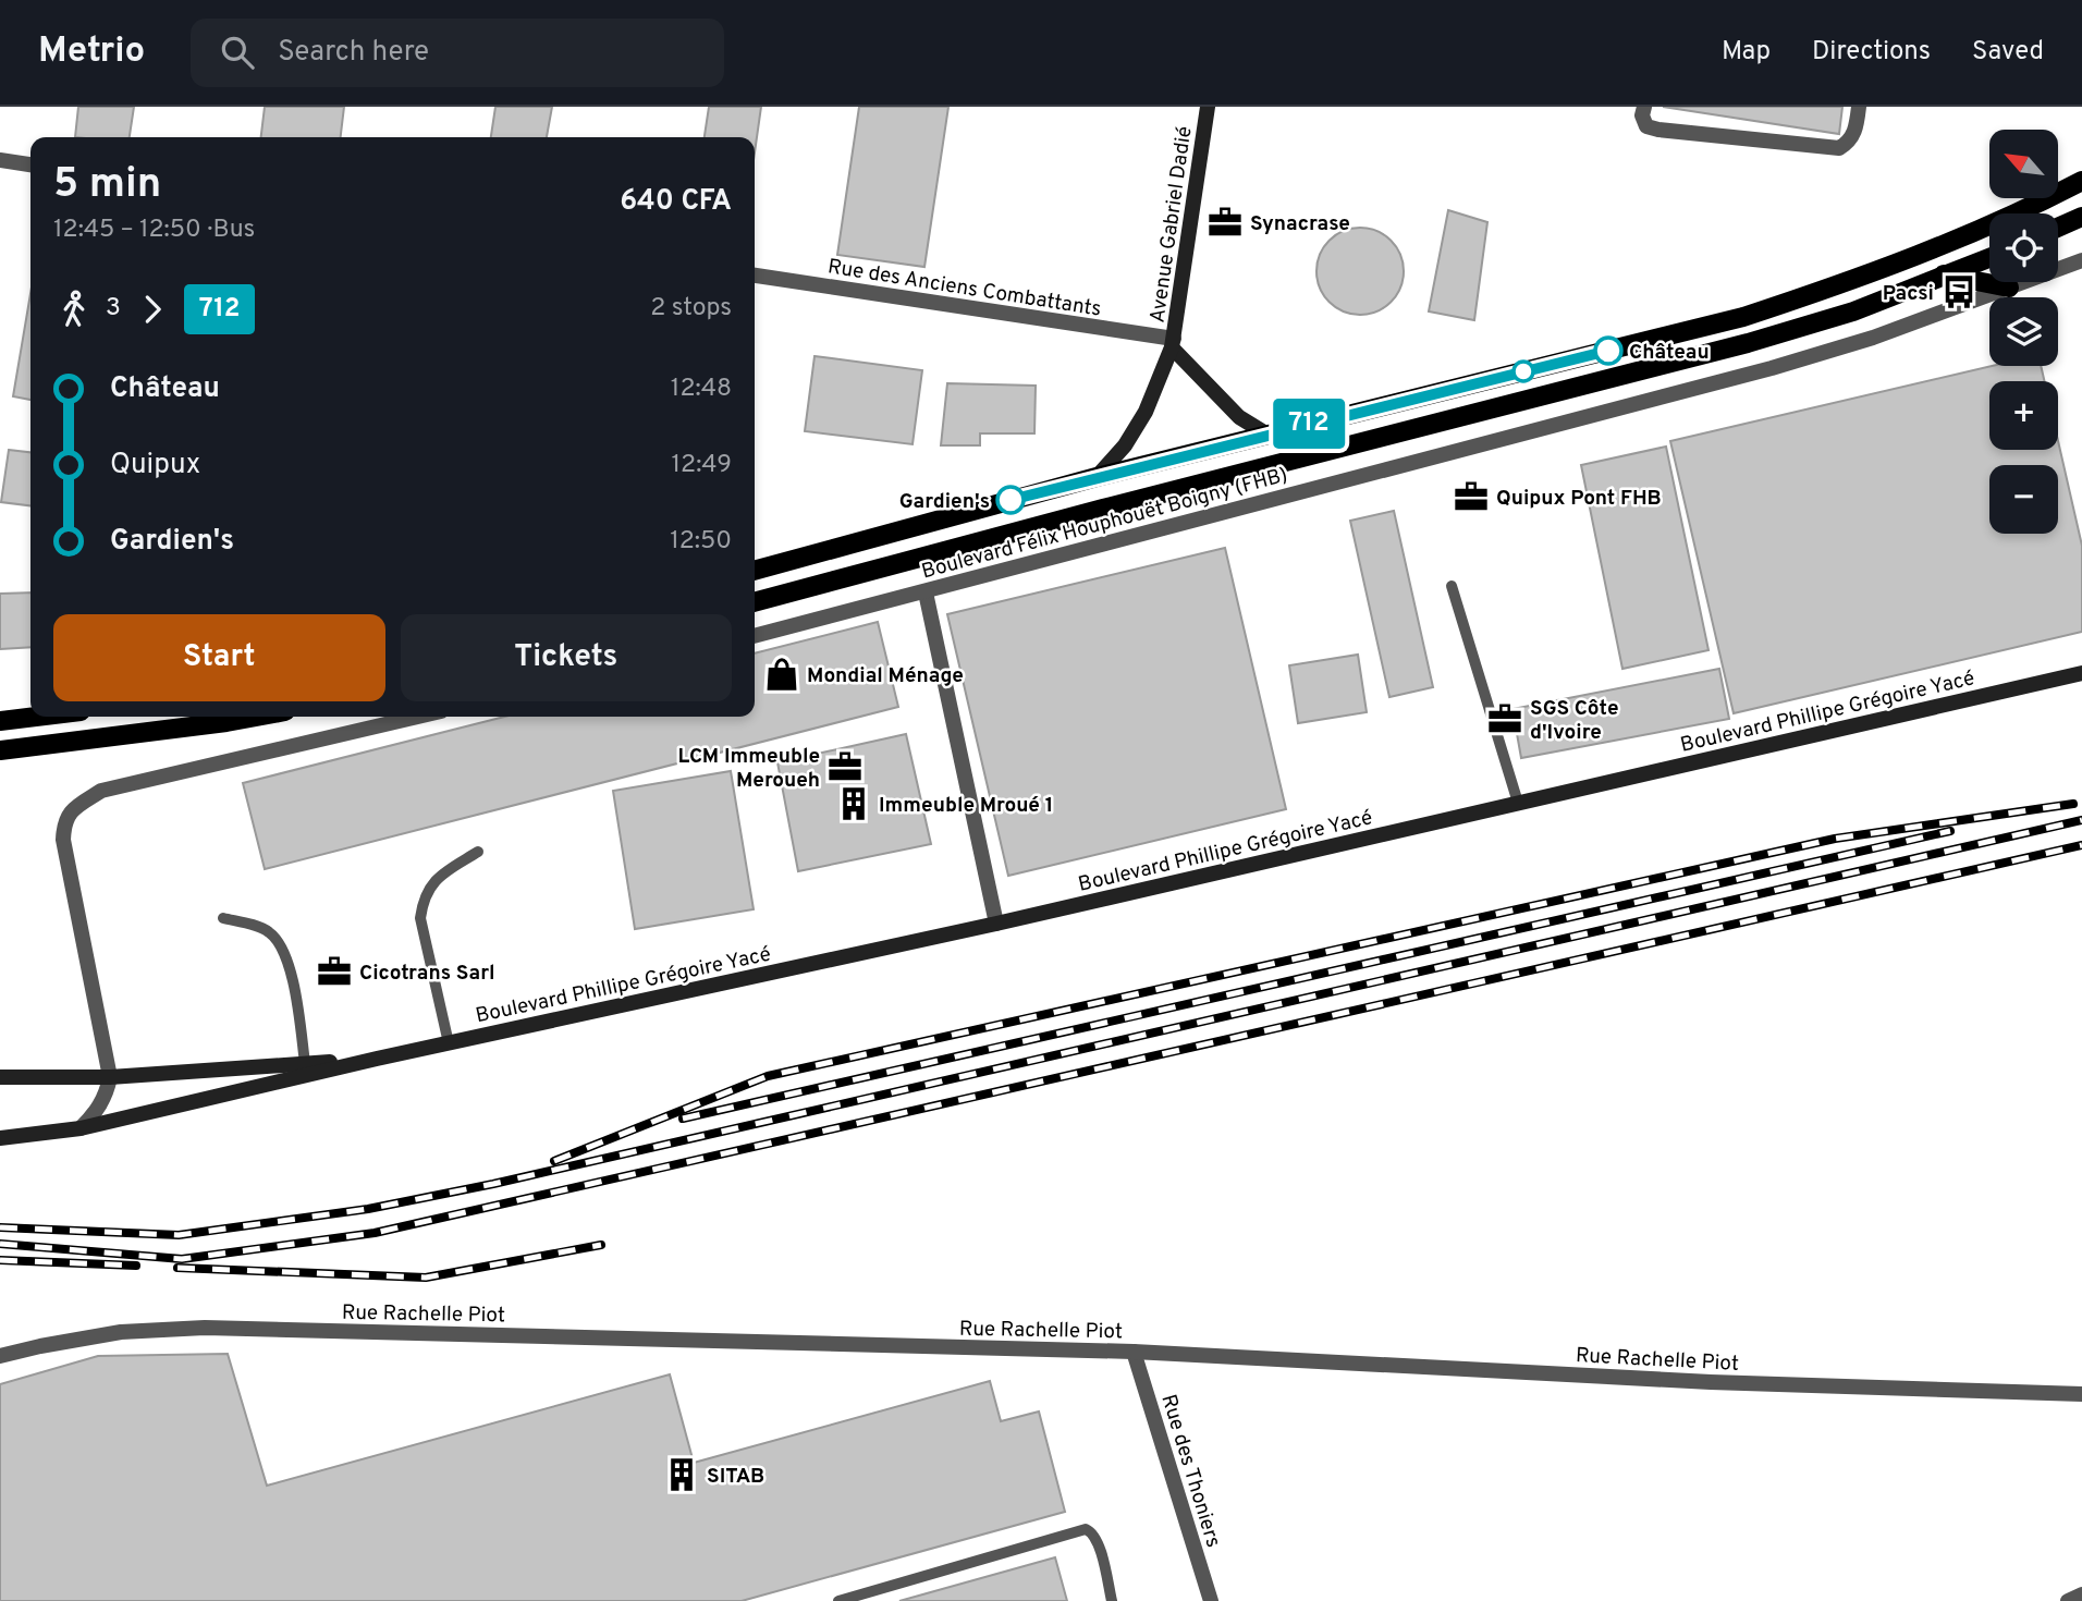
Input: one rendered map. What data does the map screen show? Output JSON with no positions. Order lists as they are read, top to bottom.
{
  "streets": {
    "main road": ["Boulevard Félix Houphouët Boigny (FHB)"],
    "street": [
      "Avenue Gabriel Dadié",
      "Rue des Anciens Combattants",
      "Boulevard Phillipe Grégoire Yacé",
      "Rue Rachelle Piot",
      "Rue des Thoniers"
    ]
  },
  "crossings": [
    ["Avenue Gabriel Dadié", "Rue des Anciens Combattants"],
    ["Avenue Gabriel Dadié", "Boulevard Félix Houphouët Boigny (FHB)"],
    ["Rue Rachelle Piot", "Rue des Thoniers"]
  ],
  "places": {
    "office": [
      "Synacrase",
      "Quipux Pont FHB",
      "SGS Côte d'Ivoire",
      "LCM Immeuble Meroueh",
      "Cicotrans Sarl"
    ],
    "bus stop": ["Pacsi"],
    "other": ["Château", "Gardien's"],
    "shop": ["Mondial Ménage"],
    "building": ["Immeuble Mroué 1", "SITAB"]
  },
  "lines": ["bus line 712"],
  "north": "top left",
  "page": {
    "header": "Metrio",
    "search": "Search here",
    "nav": ["Map", "Directions", "Saved"],
    "on_map": "712",
    "map_buttons": ["+", "−"],
    "heading": ["5 min", "12:45 – 12:50 · Bus", "640 CFA"],
    "legs": ["3", "712", "2 stops"],
    "list": [
      {
        "name": "Château",
        "value": "12:48"
      },
      {
        "name": "Quipux",
        "value": "12:49"
      },
      {
        "name": "Gardien's",
        "value": "12:50"
      }
    ],
    "buttons": ["Start", "Tickets"]
  }
}
